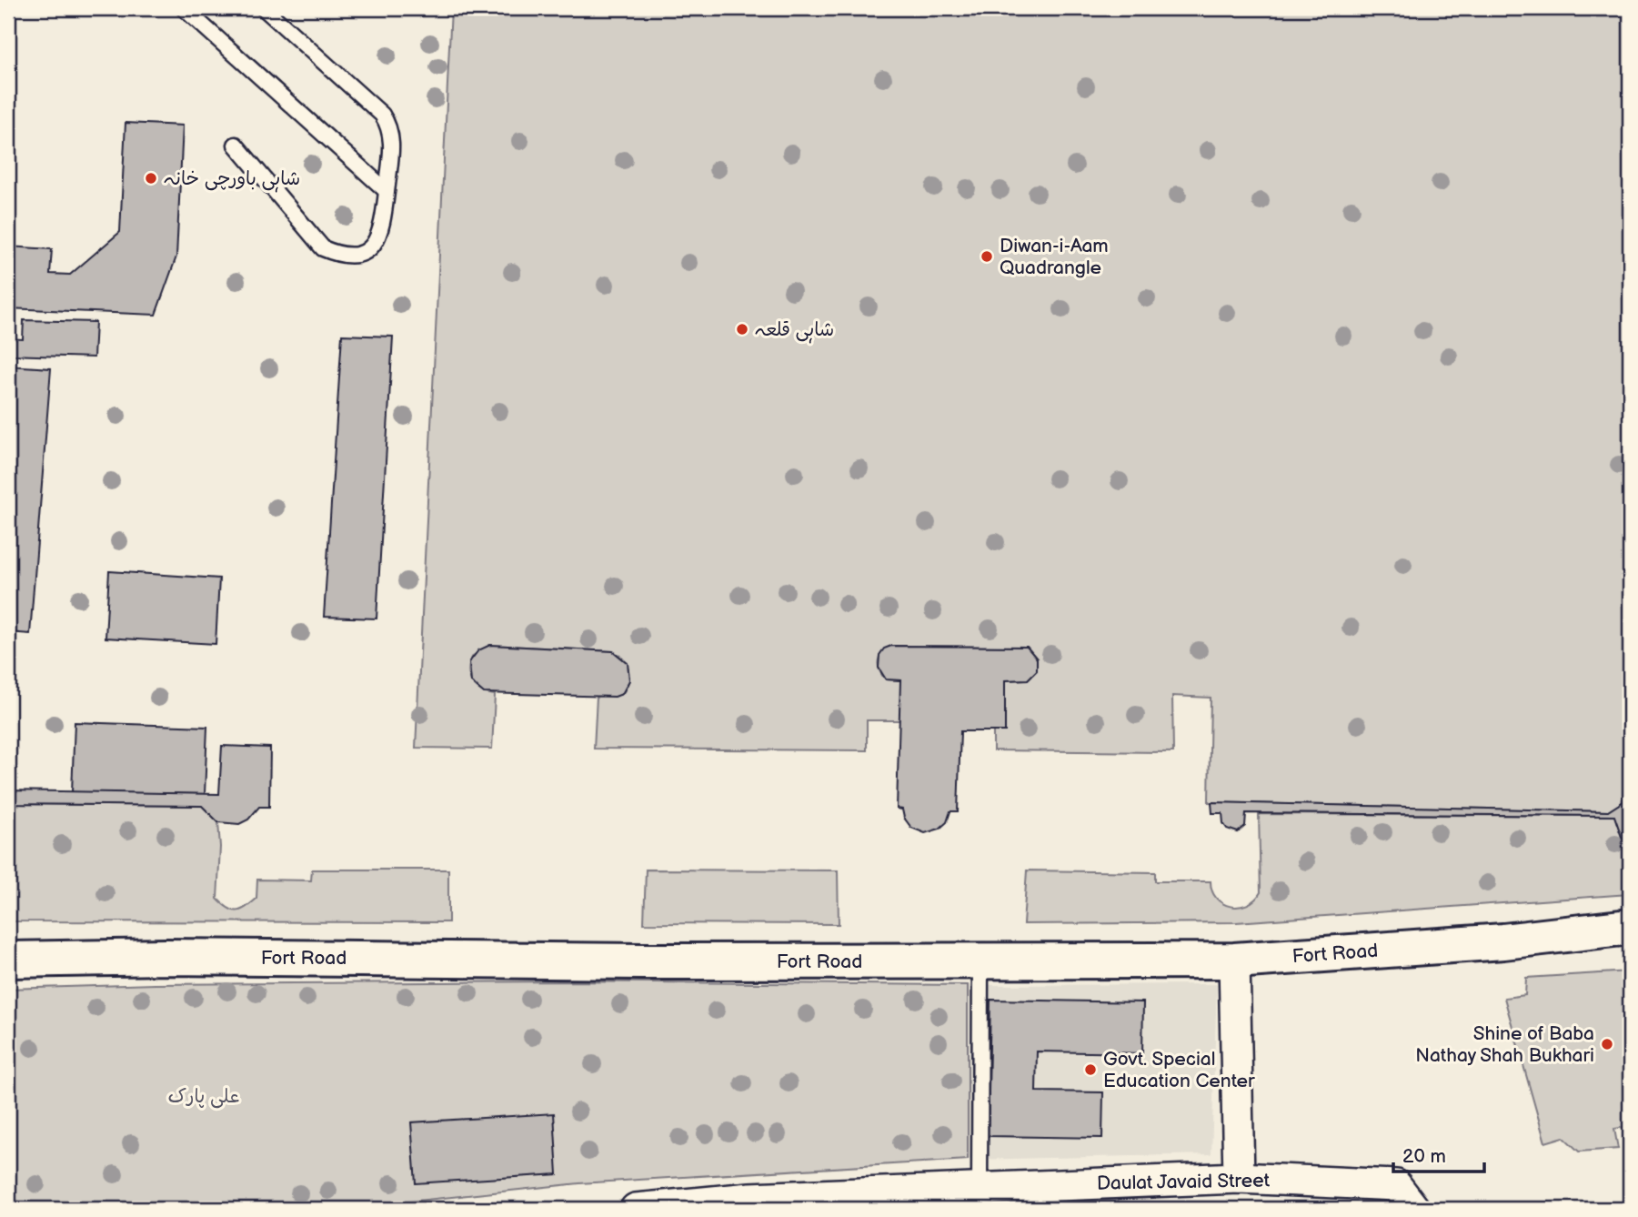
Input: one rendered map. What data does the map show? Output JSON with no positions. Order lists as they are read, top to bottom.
{
  "streets": {
    "street": ["Fort Road", "Daulat Javaid Street"]
  },
  "parks": ["علی پارک"],
  "places": [
    "شاہی باورچی خانہ",
    "Diwan-i-Aam Quadrangle",
    "شاہی قلعہ",
    "Shine of Baba Nathay Shah Bukhari",
    "Govt. Special Education Center"
  ],
  "scale_bar": "20 m"
}
